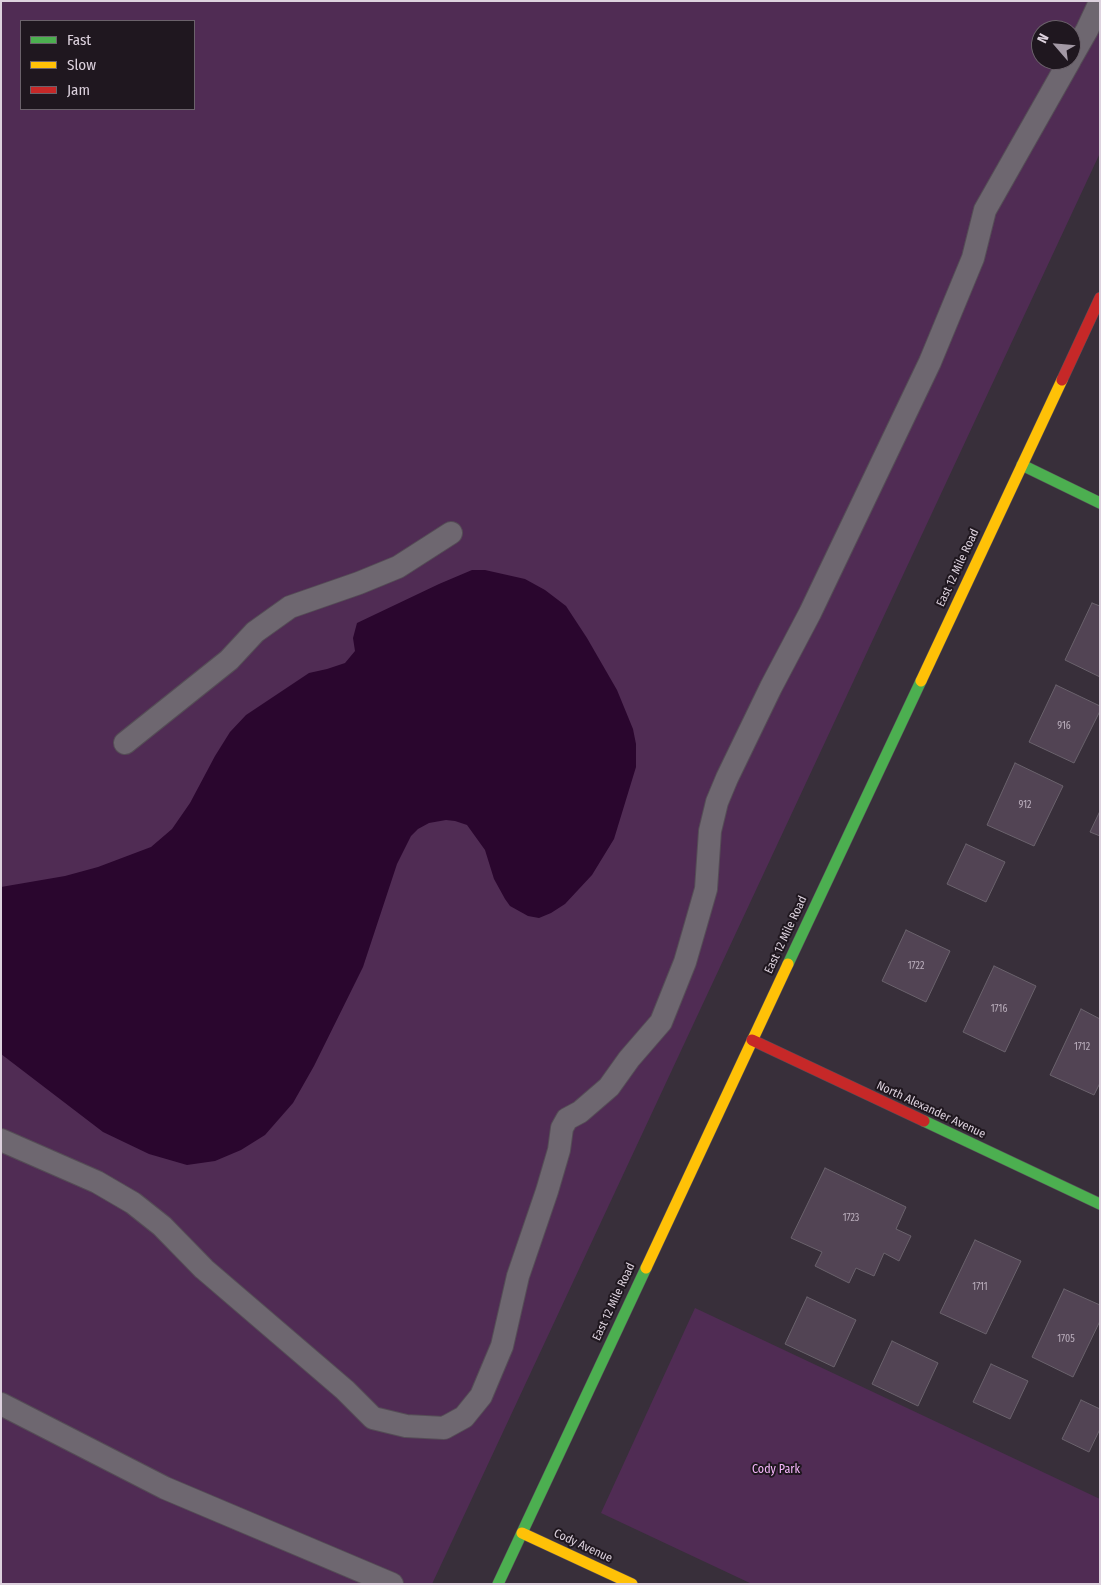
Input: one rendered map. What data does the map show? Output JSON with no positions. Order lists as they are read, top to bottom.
{
  "streets": {
    "main road": ["East 12 Mile Road", "North Alexander Avenue", "Cody Avenue"]
  },
  "crossings": [
    ["East 12 Mile Road", "North Alexander Avenue"],
    ["East 12 Mile Road", "Cody Avenue"]
  ],
  "parks": ["Cody Park"],
  "house_numbers": [
    "916",
    "912",
    "1722",
    "1716",
    "1712",
    "1723",
    "1711",
    "1705"
  ],
  "legend": ["Fast", "Slow", "Jam"],
  "north": "top left"
}
